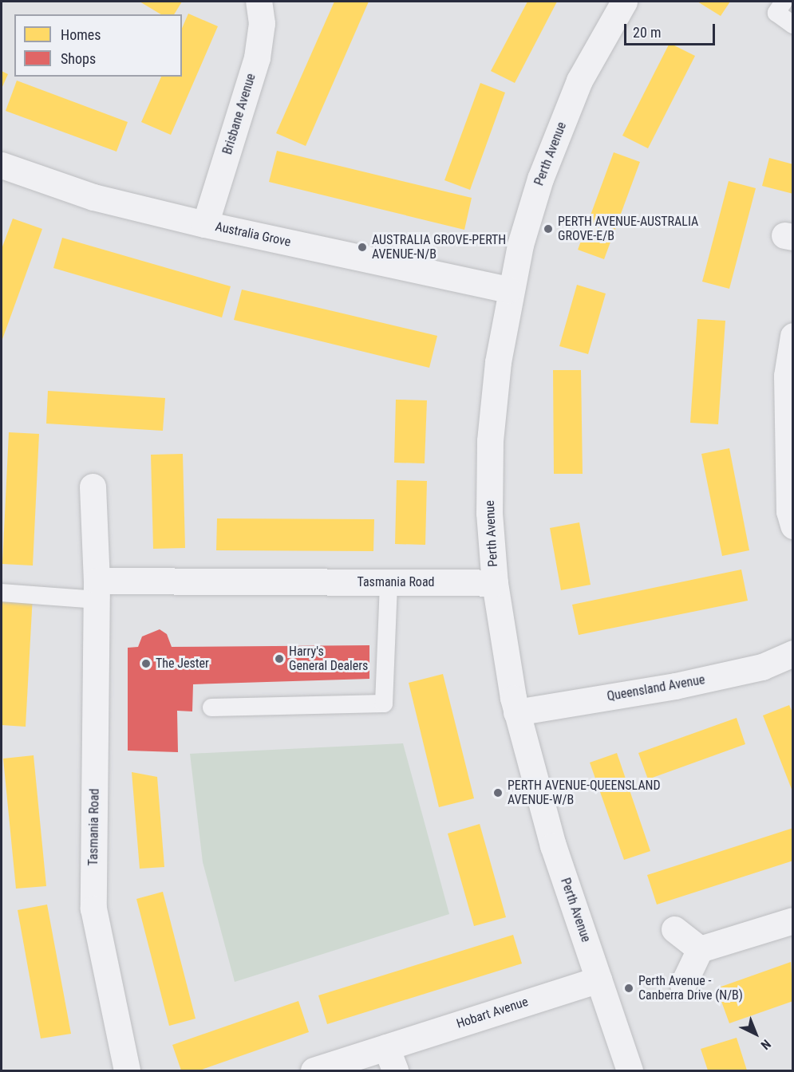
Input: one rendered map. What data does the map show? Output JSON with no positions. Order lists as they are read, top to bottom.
{
  "streets": {
    "street": [
      "Brisbane Avenue",
      "Perth Avenue",
      "Australia Grove",
      "Tasmania Road",
      "Queensland Avenue",
      "Hobart Avenue"
    ]
  },
  "crossings": [
    ["Brisbane Avenue", "Australia Grove"],
    ["Perth Avenue", "Australia Grove"],
    ["Perth Avenue", "Tasmania Road"],
    ["Perth Avenue", "Queensland Avenue"],
    ["Perth Avenue", "Hobart Avenue"]
  ],
  "places": [
    "PERTH AVENUE-AUSTRALIA GROVE-E/B",
    "AUSTRALIA GROVE-PERTH AVENUE-N/B",
    "Harry's General Dealers",
    "The Jester",
    "PERTH AVENUE-QUEENSLAND AVENUE-W/B",
    "Perth Avenue - Canberra Drive (N/B)"
  ],
  "legend": ["Homes", "Shops"],
  "scale_bar": "20 m",
  "north": "bottom right"
}
